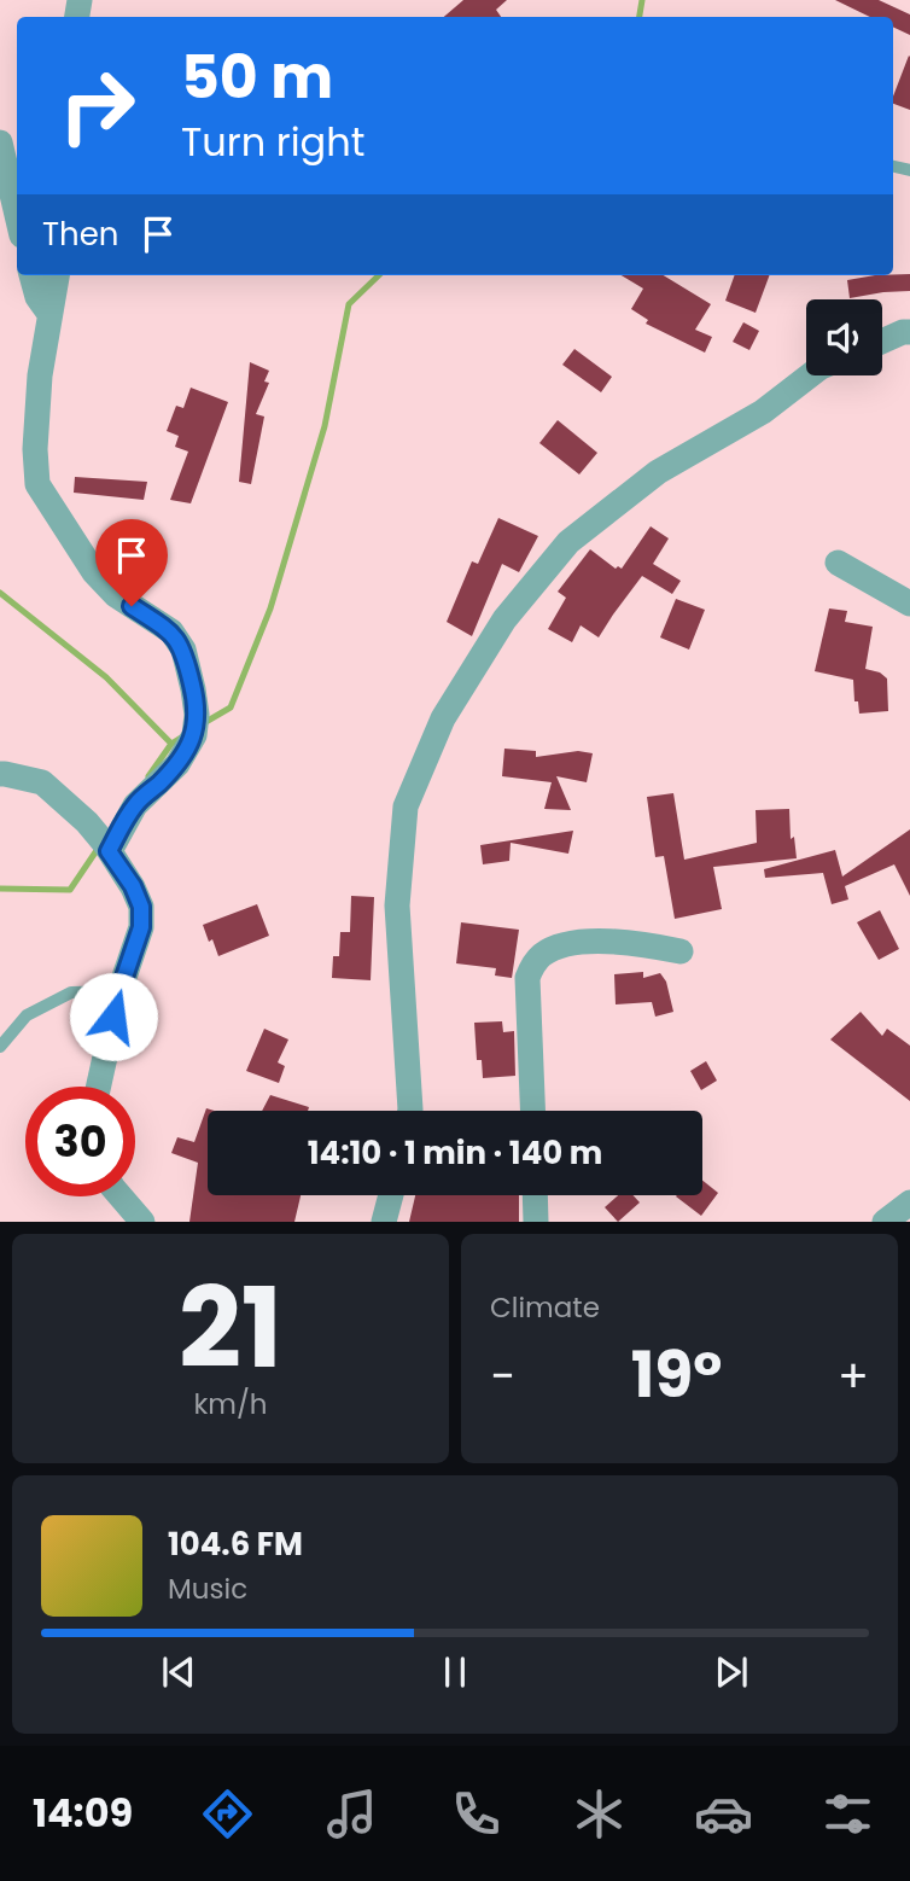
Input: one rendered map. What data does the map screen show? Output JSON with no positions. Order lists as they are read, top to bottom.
{
  "page": {
    "turn": ["50 m", "Turn right"],
    "then": "Then",
    "limit": "30",
    "trip": "14:10 · 1 min · 140 m",
    "tile": [
      ["21", "km/h"],
      "Climate"
    ],
    "heat": ["−", "19°", "+"],
    "song": ["104.6 FM", "Music"],
    "tabs": "14:09"
  }
}
